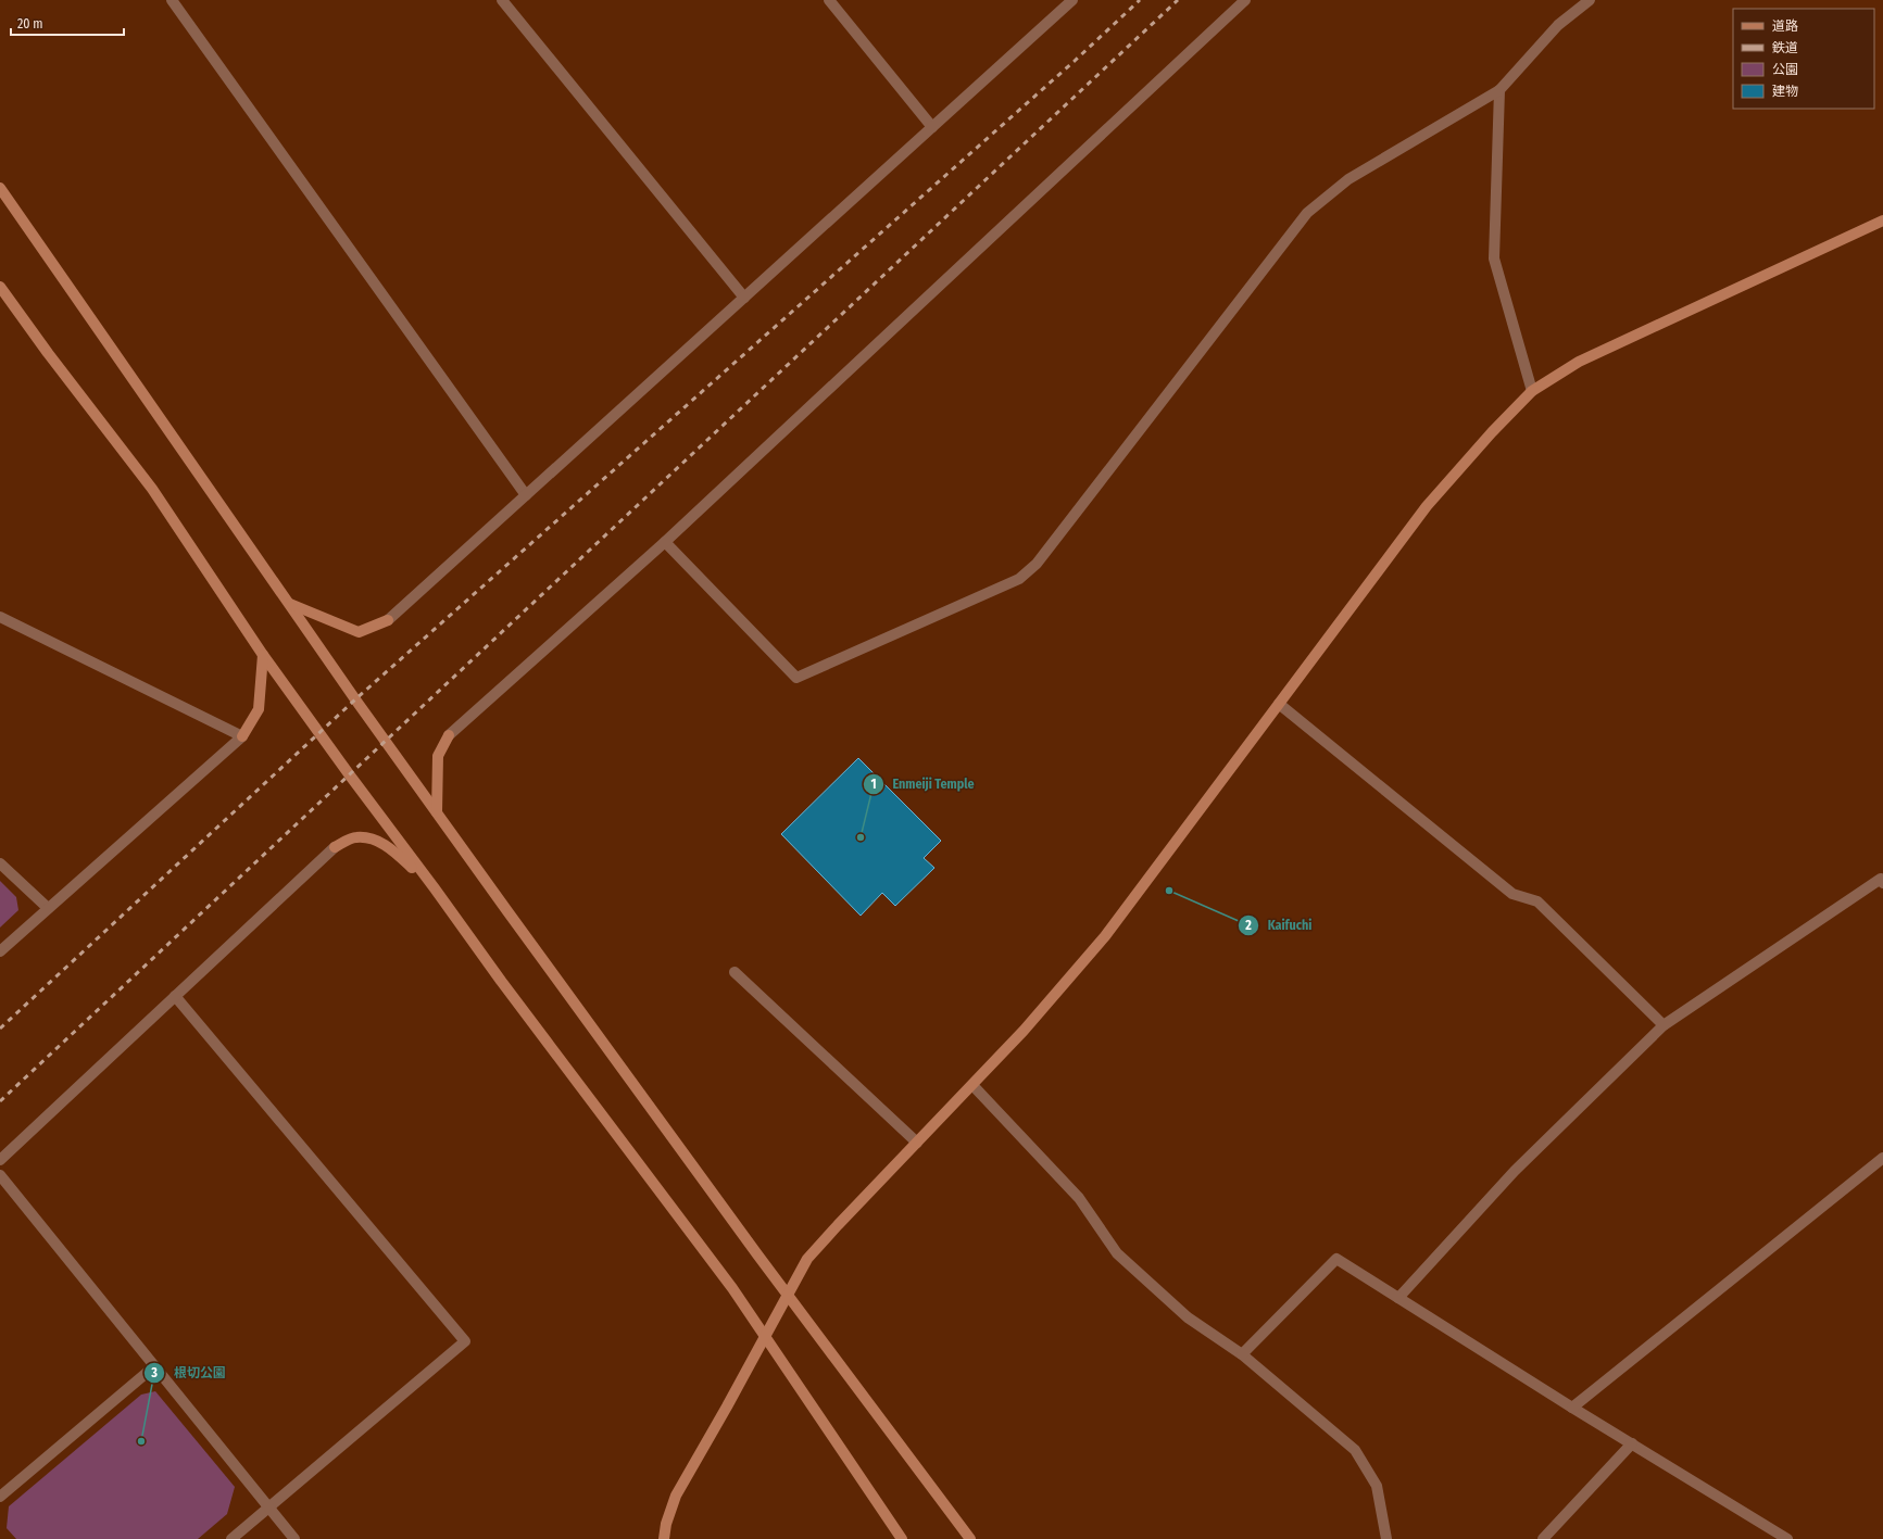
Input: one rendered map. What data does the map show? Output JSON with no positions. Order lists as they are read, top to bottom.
{
  "places": ["Enmeiji Temple", "Kaifuchi", "根切公園"],
  "legend": [
    "道路",
    "鉄道",
    "公園",
    "建物"
  ],
  "scale_bar": "20 m"
}
